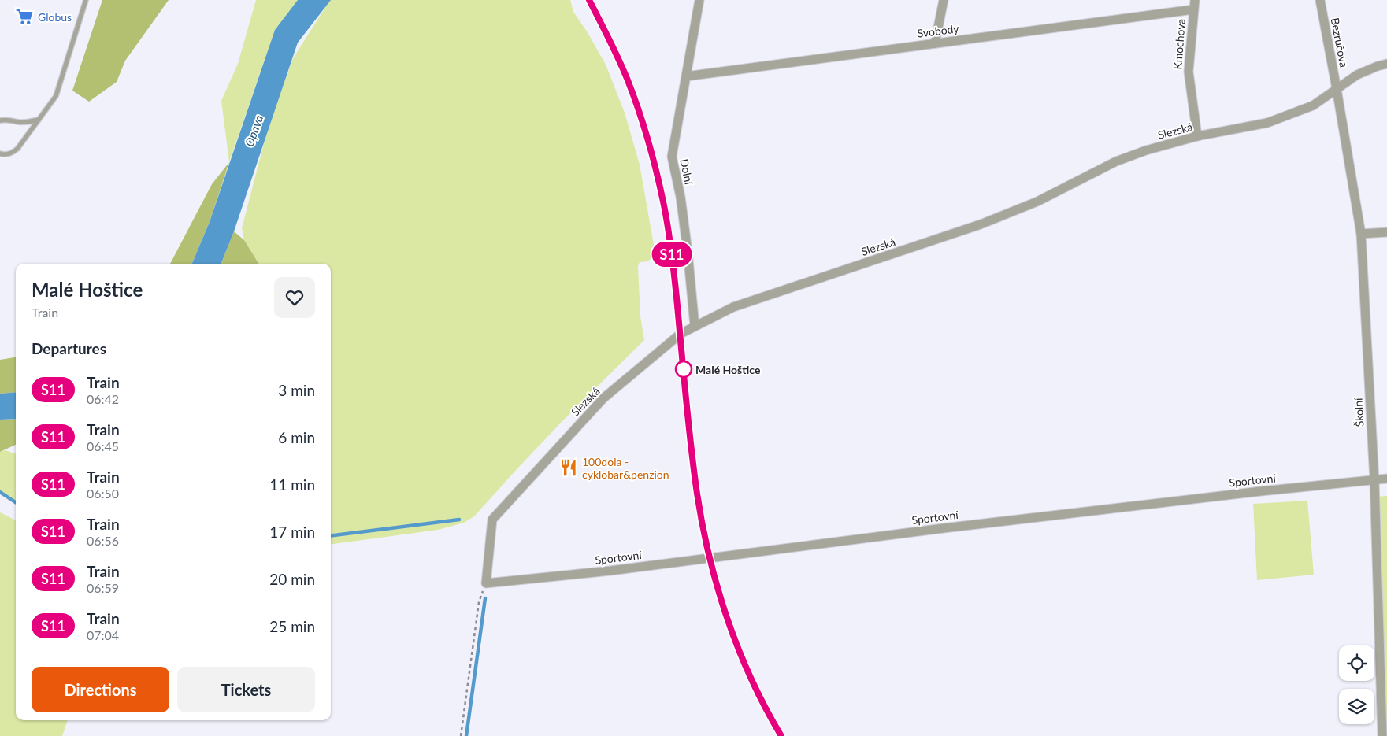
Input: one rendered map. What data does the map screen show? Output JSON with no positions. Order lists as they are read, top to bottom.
{
  "streets": {
    "street": [
      "Svobody",
      "Bezručova",
      "Kmochova",
      "Slezská",
      "Dolní",
      "Školní",
      "Sportovní"
    ]
  },
  "crossings": [
    ["Svobody", "Kmochova"],
    ["Svobody", "Dolní"],
    ["Bezručova", "Slezská"],
    ["Bezručova", "Školní"],
    ["Kmochova", "Slezská"],
    ["Slezská", "Dolní"],
    ["Slezská", "Školní"],
    ["Slezská", "Sportovní"],
    ["Školní", "Sportovní"]
  ],
  "water": ["Opava"],
  "places": {
    "supermarket": ["Globus"],
    "other": ["Malé Hoštice"],
    "restaurant": ["100dola - cyklobar&penzion"]
  },
  "page": {
    "on_map": "S11",
    "heading": [
      ["Malé Hoštice", "Train"],
      "Departures"
    ],
    "list": [
      {
        "mark": "S11",
        "name": "Train",
        "note": "06:42",
        "value": "3 min"
      },
      {
        "mark": "S11",
        "name": "Train",
        "note": "06:45",
        "value": "6 min"
      },
      {
        "mark": "S11",
        "name": "Train",
        "note": "06:50",
        "value": "11 min"
      },
      {
        "mark": "S11",
        "name": "Train",
        "note": "06:56",
        "value": "17 min"
      },
      {
        "mark": "S11",
        "name": "Train",
        "note": "06:59",
        "value": "20 min"
      },
      {
        "mark": "S11",
        "name": "Train",
        "note": "07:04",
        "value": "25 min"
      }
    ],
    "buttons": ["Directions", "Tickets"]
  }
}
